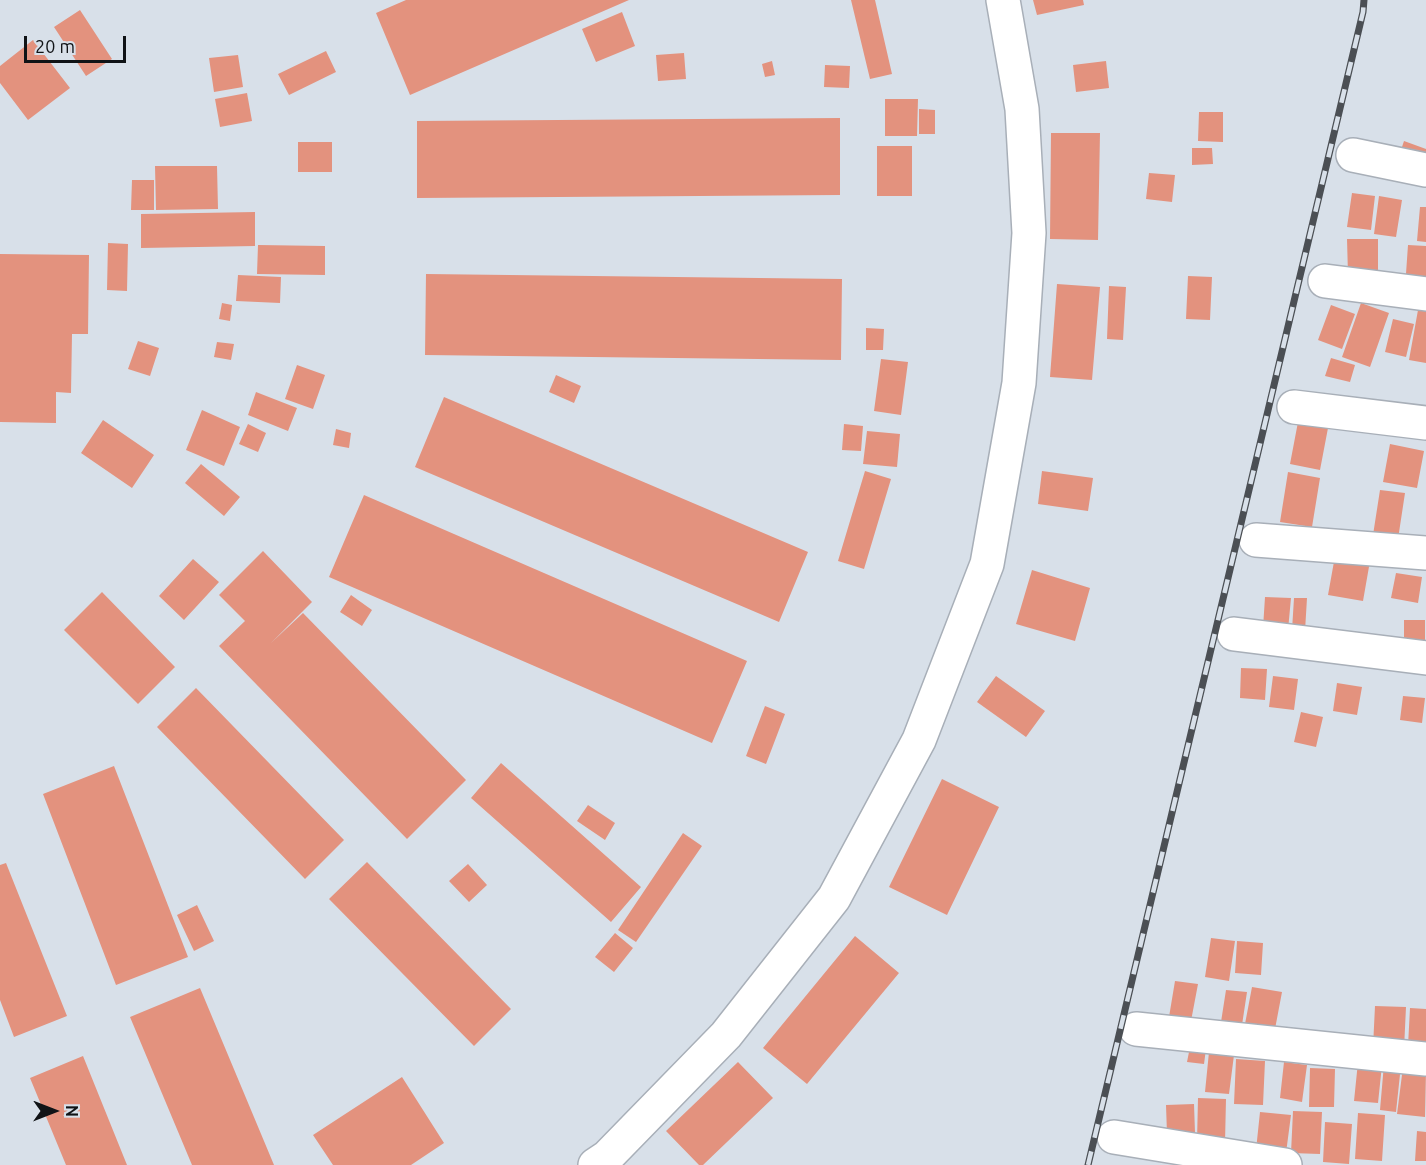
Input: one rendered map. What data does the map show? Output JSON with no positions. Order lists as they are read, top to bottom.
{
  "scale_bar": "20 m",
  "north": "right"
}
